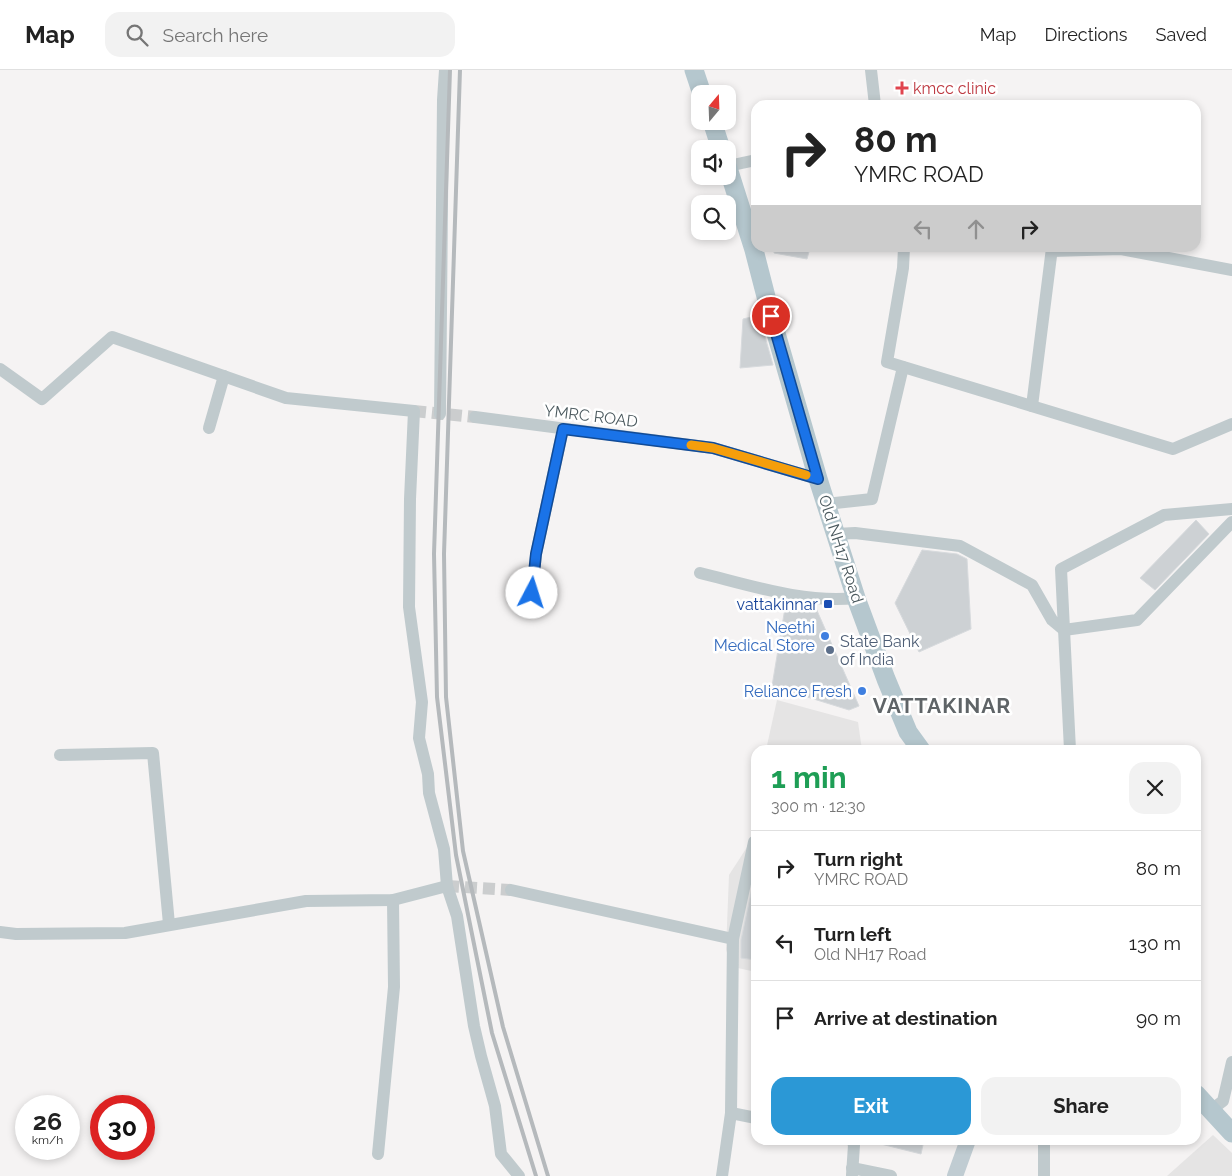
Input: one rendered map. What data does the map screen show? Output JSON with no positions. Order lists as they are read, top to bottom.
{
  "streets": {
    "main road": ["Old NH17 Road"],
    "street": ["YMRC ROAD"]
  },
  "crossings": [
    ["YMRC ROAD", "Old NH17 Road"]
  ],
  "districts": ["VATTAKINAR"],
  "places": {
    "health": ["kmcc clinic"],
    "transit": ["vattakinnar"],
    "other": ["Neethi Medical Store", "State Bank of India", "Reliance Fresh"]
  },
  "north": "top",
  "page": {
    "header": "Map",
    "search": "Search here",
    "nav": ["Map", "Directions", "Saved"],
    "turn": ["80 m", "YMRC ROAD"],
    "heading": ["1 min", "300 m · 12:30"],
    "list": [
      {
        "name": "Turn right",
        "note": "YMRC ROAD",
        "value": "80 m"
      },
      {
        "name": "Turn left",
        "note": "Old NH17 Road",
        "value": "130 m"
      },
      {
        "name": "Arrive at destination",
        "value": "90 m"
      }
    ],
    "buttons": ["Exit", "Share"],
    "speed": "26 km/h",
    "limit": "30"
  }
}
